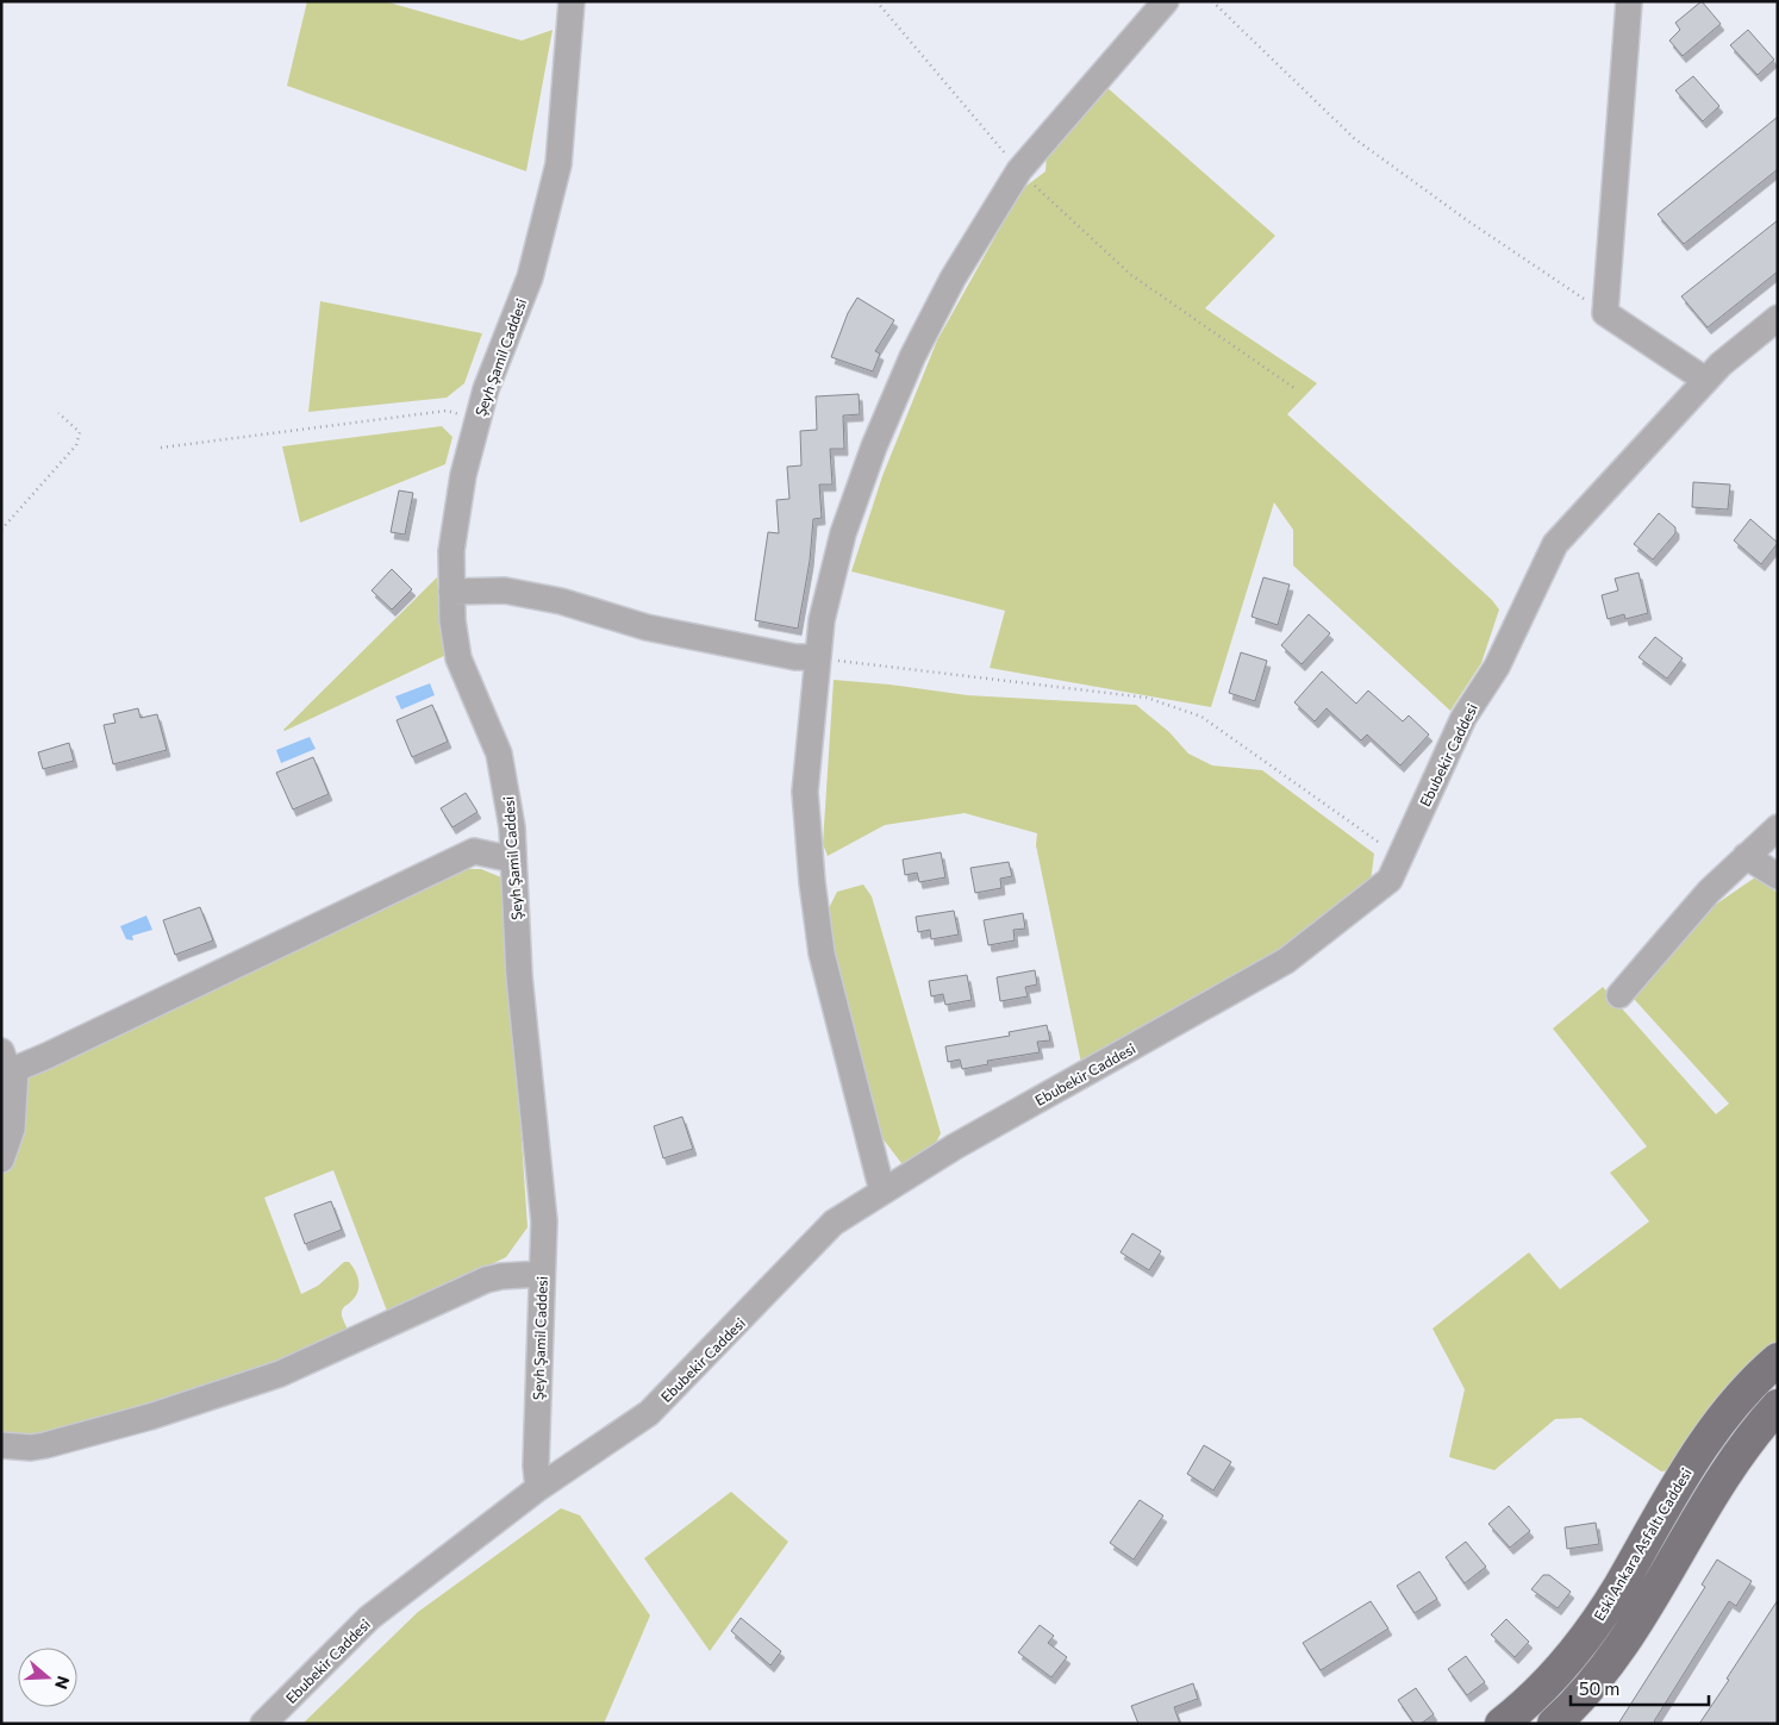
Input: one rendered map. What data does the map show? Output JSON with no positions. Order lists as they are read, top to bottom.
{
  "streets": {
    "main road": ["Eski Ankara Asfaltı Caddesi"],
    "street": ["Şeyh Şamil Caddesi", "Ebubekir Caddesi"]
  },
  "crossings": [
    ["Şeyh Şamil Caddesi", "Ebubekir Caddesi"]
  ],
  "scale_bar": "50 m",
  "north": "right"
}
